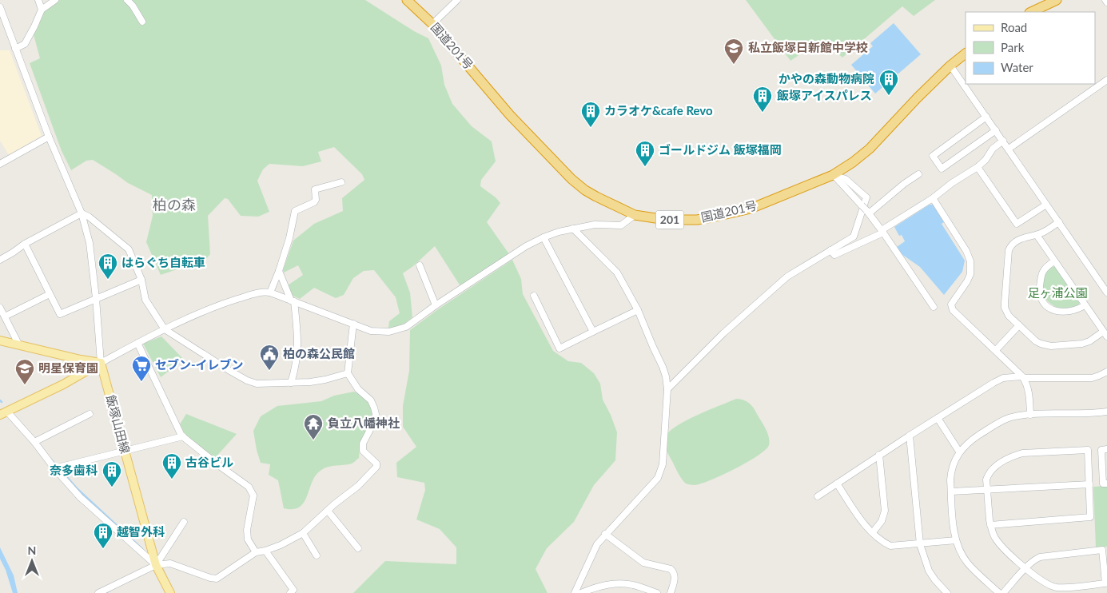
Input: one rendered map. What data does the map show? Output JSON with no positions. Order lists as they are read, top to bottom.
{
  "streets": {
    "highway": ["国道201号", "201"],
    "main road": ["飯塚山田線"]
  },
  "districts": ["柏の森"],
  "parks": ["足ヶ浦公園"],
  "places": {
    "school or university": ["私立飯塚日新館中学校", "明星保育園"],
    "building": [
      "かやの森動物病院",
      "飯塚アイスパレス",
      "カラオケ&cafe Revo",
      "ゴールドジム 飯塚福岡",
      "はらぐち自転車",
      "古谷ビル",
      "奈多歯科",
      "越智外科"
    ],
    "public building": ["柏の森公民館"],
    "supermarket": ["セブン-イレブン"],
    "temple": ["負立八幡神社"]
  },
  "legend": ["Road", "Park", "Water"],
  "north": "top"
}
